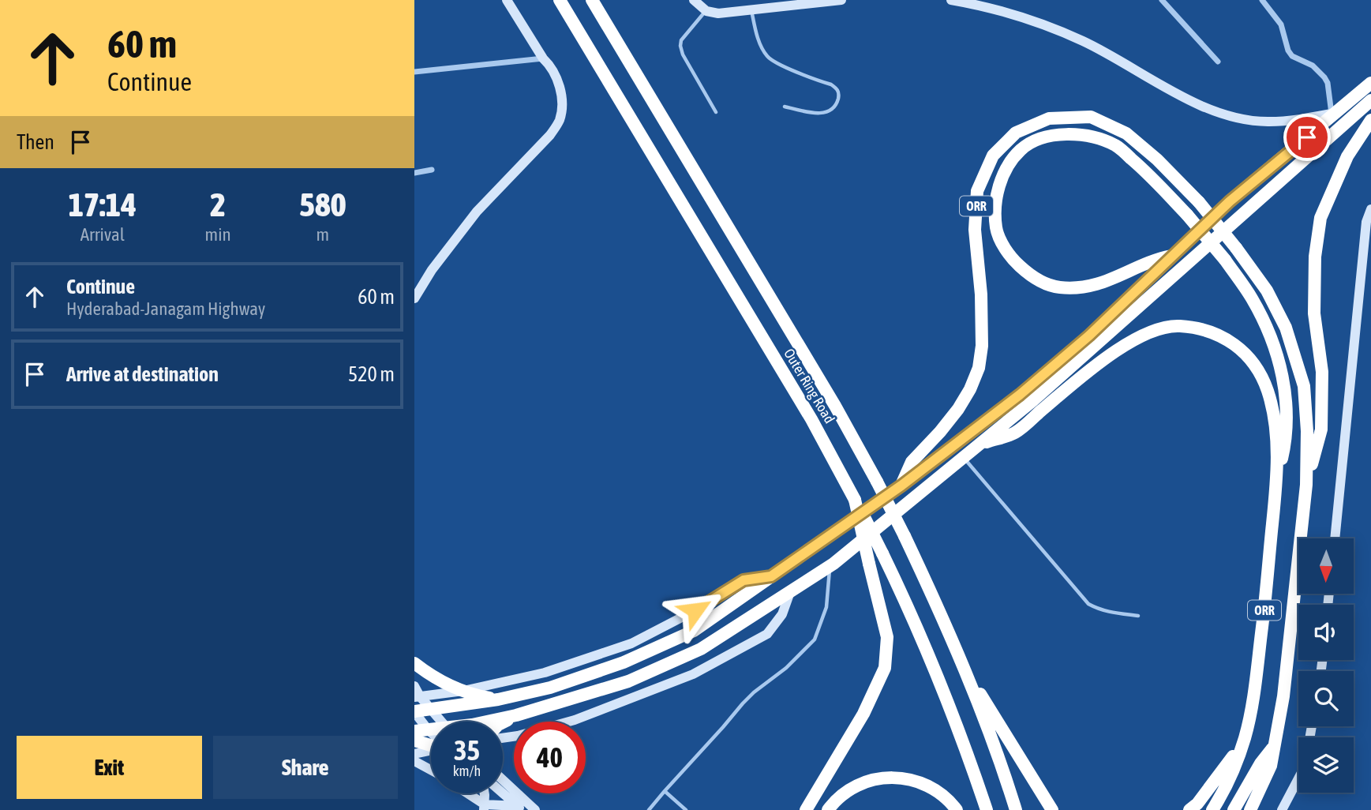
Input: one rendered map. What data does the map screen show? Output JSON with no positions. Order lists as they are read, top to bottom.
{
  "streets": {
    "highway": ["ORR", "Outer Ring Road"]
  },
  "north": "bottom",
  "page": {
    "turn": ["60 m", "Continue"],
    "then": "Then",
    "eta": [
      "17:14",
      "Arrival",
      "2",
      "min",
      "580",
      "m"
    ],
    "list": [
      {
        "name": "Continue",
        "note": "Hyderabad-Janagam Highway",
        "value": "60 m"
      },
      {
        "name": "Arrive at destination",
        "value": "520 m"
      }
    ],
    "speed": "35 km/h",
    "limit": "40",
    "buttons": ["Exit", "Share"]
  }
}
